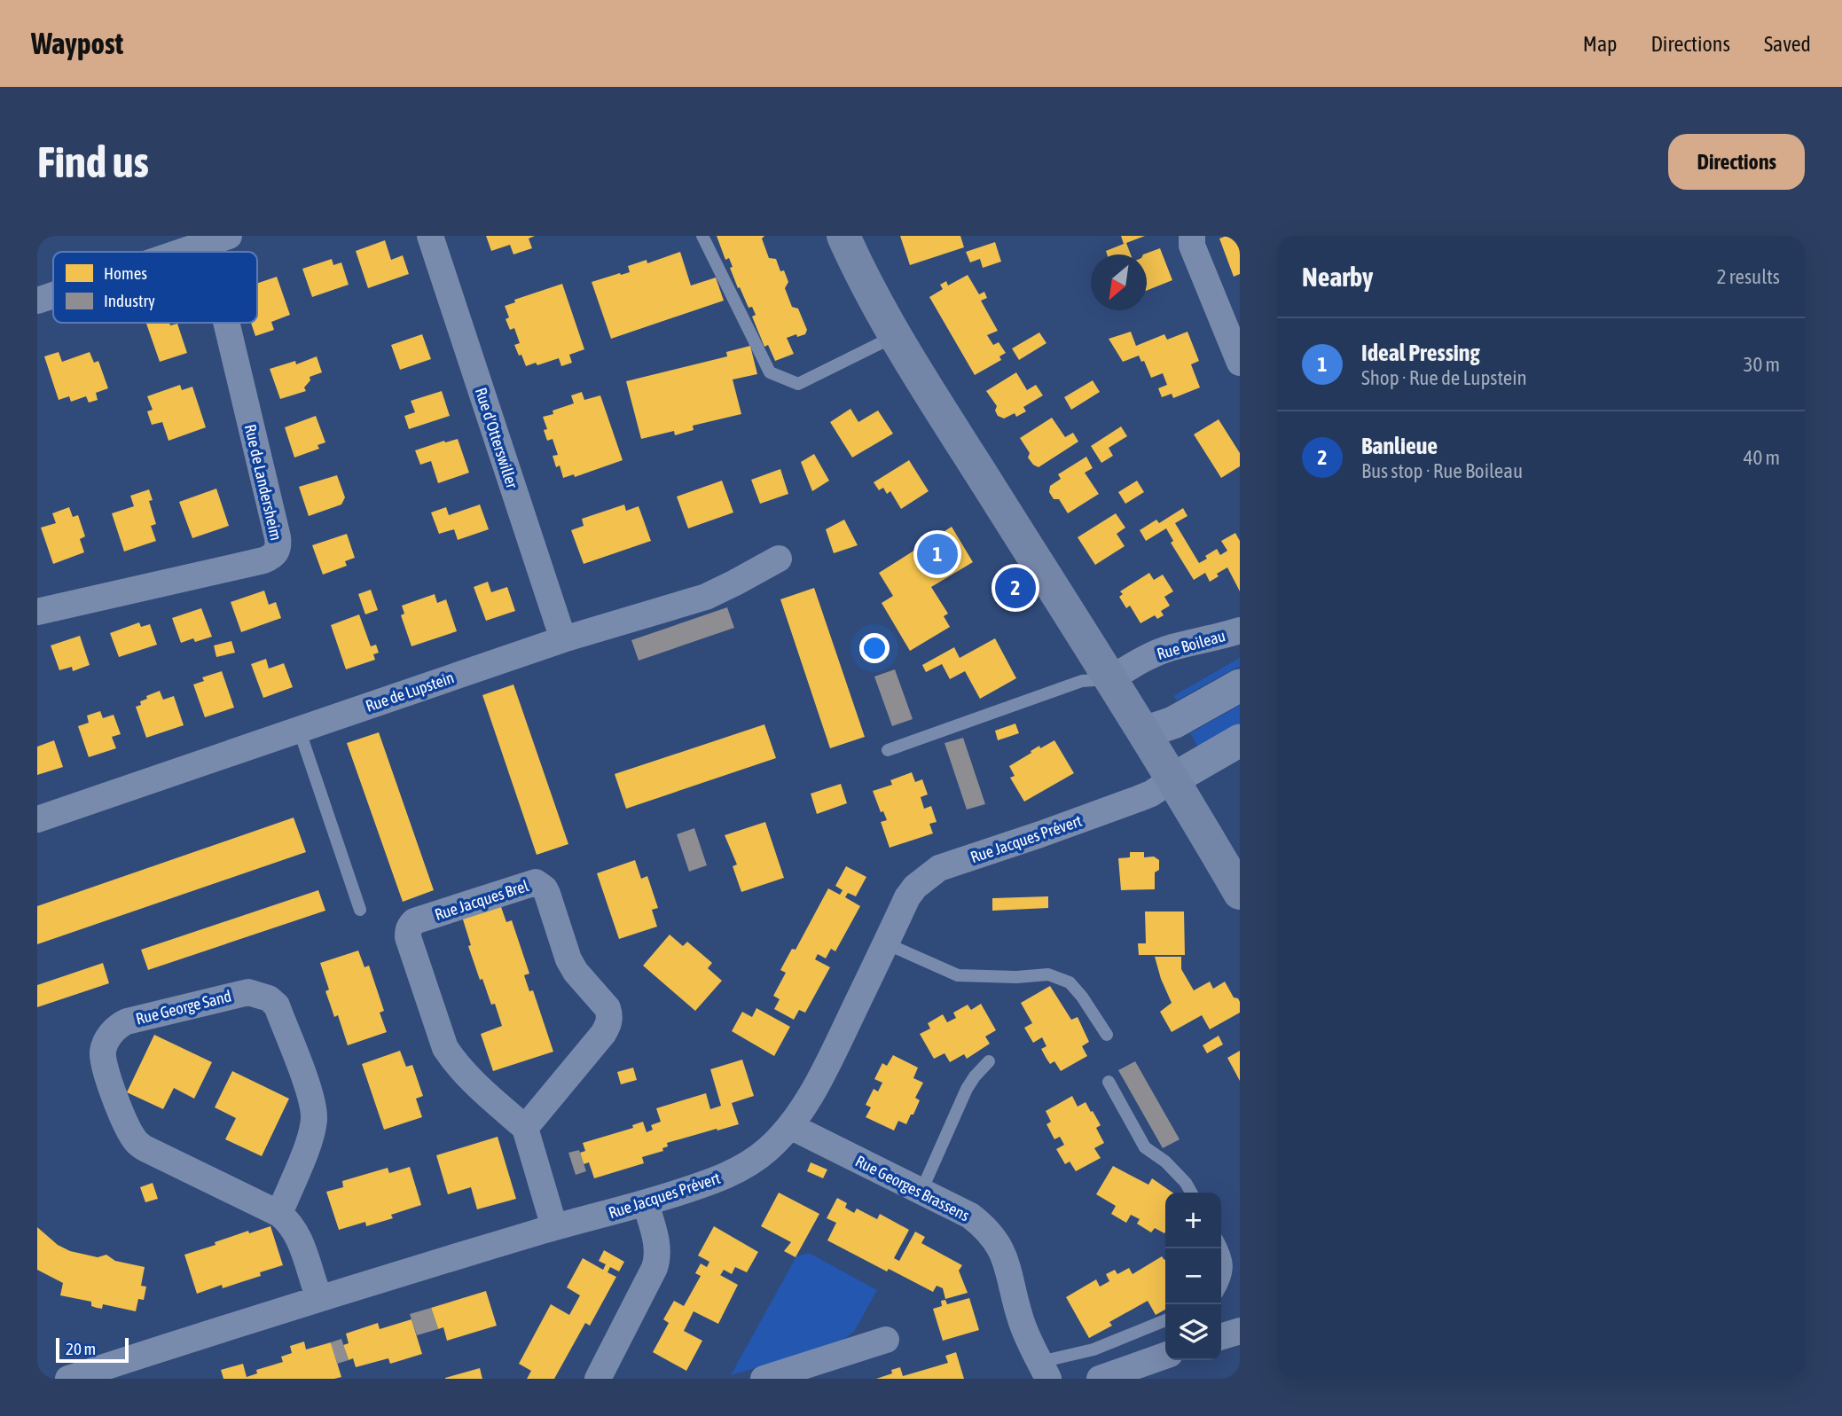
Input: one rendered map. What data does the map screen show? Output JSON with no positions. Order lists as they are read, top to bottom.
{
  "streets": {
    "street": [
      "Rue d'Otterswiller",
      "Rue de Landersheim",
      "Rue Boileau",
      "Rue de Lupstein",
      "Rue Jacques Prévert",
      "Rue Jacques Brel",
      "Rue George Sand",
      "Rue Georges Brassens"
    ]
  },
  "crossings": [
    ["Rue d'Otterswiller", "Rue de Lupstein"],
    ["Rue Jacques Prévert", "Rue George Sand"],
    ["Rue Jacques Prévert", "Rue Georges Brassens"]
  ],
  "legend": ["Homes", "Industry"],
  "scale_bar": "20 m",
  "north": "bottom left",
  "page": {
    "header": "Waypost",
    "nav": ["Map", "Directions", "Saved"],
    "buttons": "Directions",
    "title": "Find us",
    "heading": ["Nearby", "2 results"],
    "list": [
      {
        "mark": "1",
        "name": "Ideal Pressing",
        "note": "Shop · Rue de Lupstein",
        "value": "30 m"
      },
      {
        "mark": "2",
        "name": "Banlieue",
        "note": "Bus stop · Rue Boileau",
        "value": "40 m"
      }
    ],
    "pins": ["1", "2"],
    "map_buttons": ["+", "−"],
    "scale": "20 m"
  }
}
